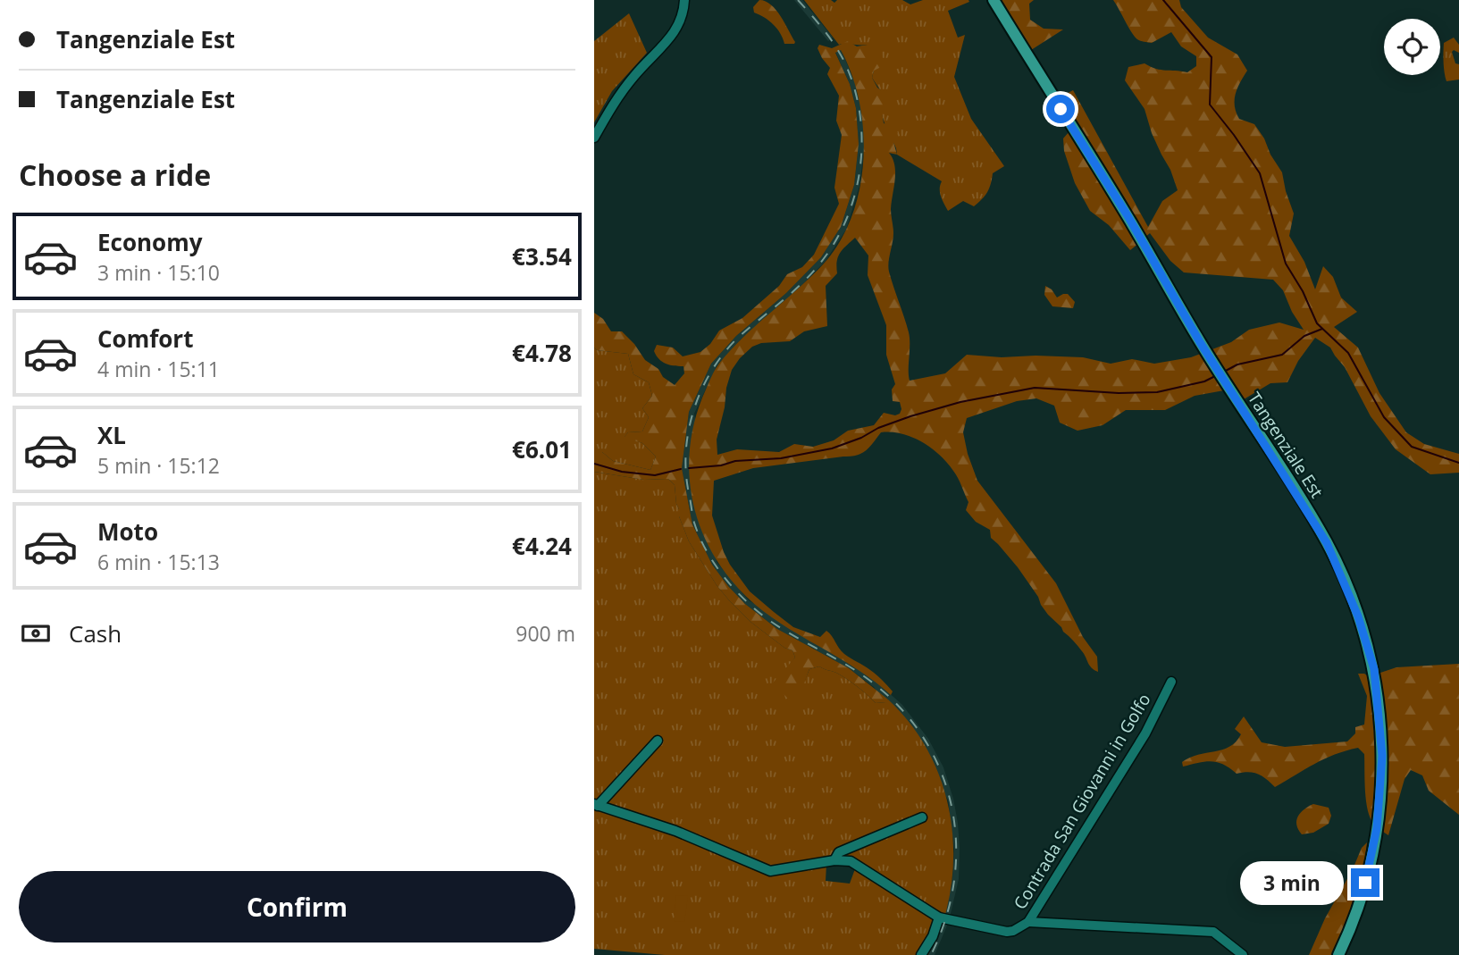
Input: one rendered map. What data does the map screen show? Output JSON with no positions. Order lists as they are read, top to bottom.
{
  "streets": {
    "main road": ["Tangenziale Est"],
    "street": ["Contrada San Giovanni in Golfo"]
  },
  "page": {
    "banner": ["Tangenziale Est", "Tangenziale Est"],
    "heading": "Choose a ride",
    "list": [
      {
        "name": "Economy",
        "note": "3 min · 15:10",
        "value": "€3.54"
      },
      {
        "name": "Comfort",
        "note": "4 min · 15:11",
        "value": "€4.78"
      },
      {
        "name": "XL",
        "note": "5 min · 15:12",
        "value": "€6.01"
      },
      {
        "name": "Moto",
        "note": "6 min · 15:13",
        "value": "€4.24"
      }
    ],
    "pay": ["Cash", "900 m"],
    "buttons": "Confirm",
    "bubble": "3 min"
  }
}
